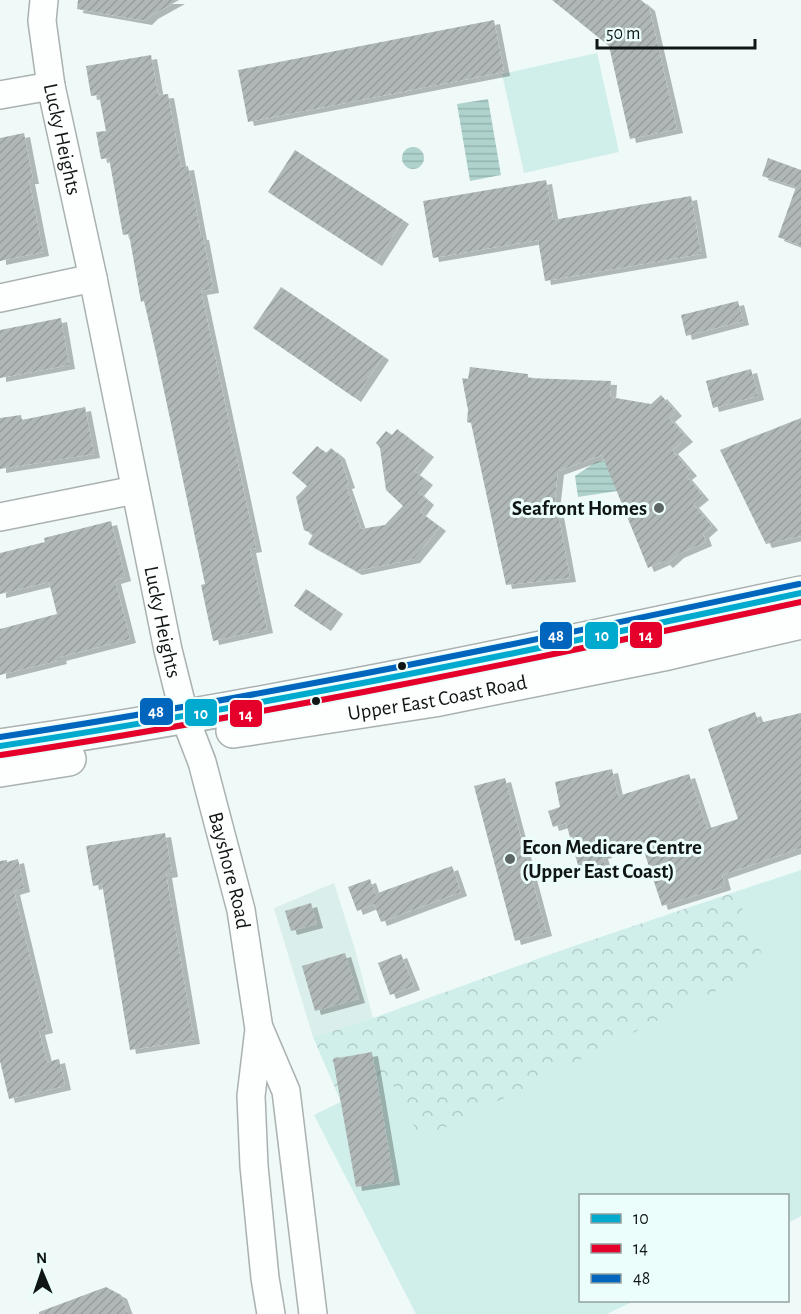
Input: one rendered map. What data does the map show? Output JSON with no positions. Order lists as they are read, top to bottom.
{
  "streets": {
    "main road": ["Upper East Coast Road"],
    "street": ["Lucky Heights", "Bayshore Road"]
  },
  "crossings": [
    ["Lucky Heights", "Upper East Coast Road"],
    ["Lucky Heights", "Bayshore Road"],
    ["Upper East Coast Road", "Bayshore Road"]
  ],
  "places": ["Seafront Homes", "Econ Medicare Centre (Upper East Coast)"],
  "lines": ["transit line 48", "transit line 10", "transit line 14"],
  "legend": ["10", "14", "48"],
  "scale_bar": "50 m",
  "north": "top"
}
